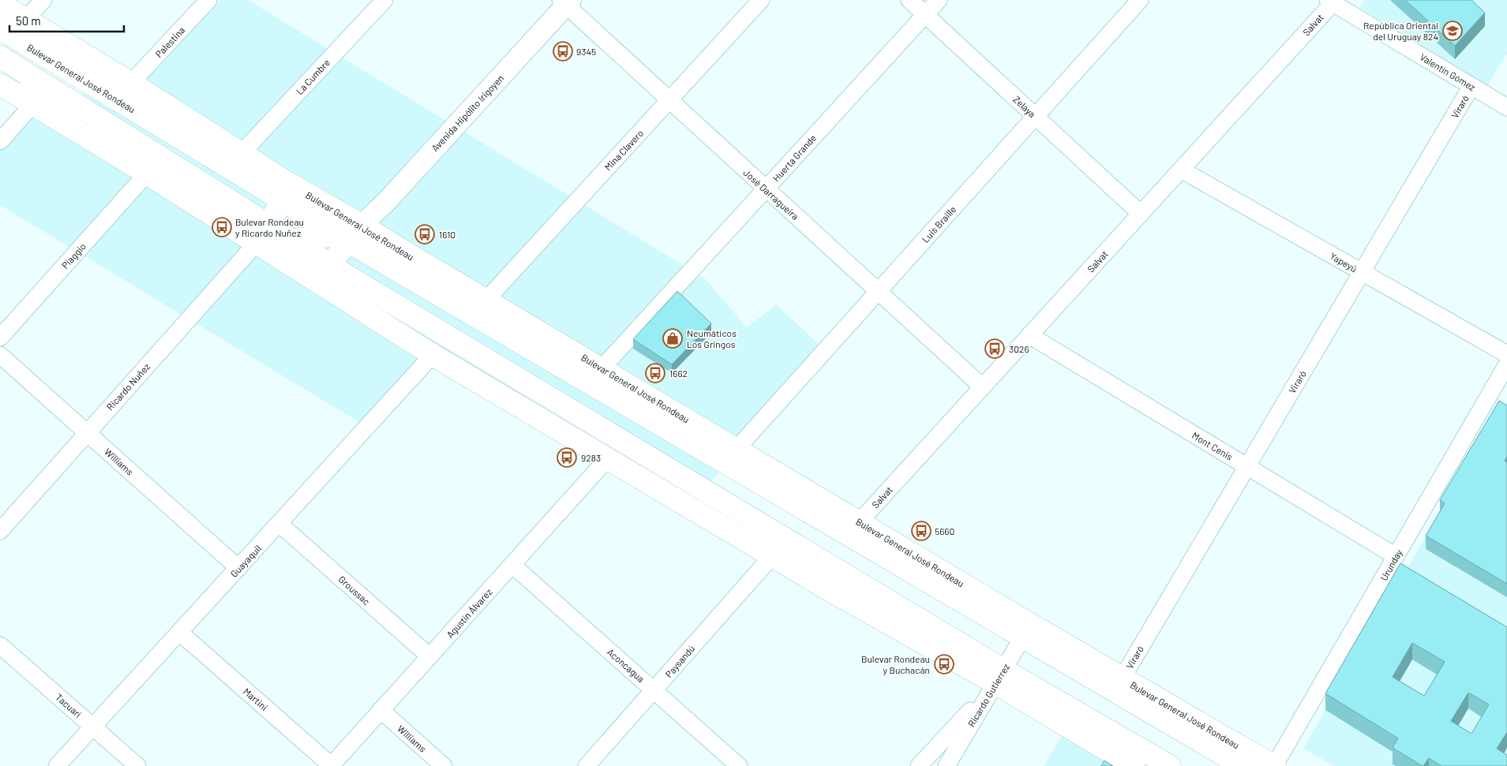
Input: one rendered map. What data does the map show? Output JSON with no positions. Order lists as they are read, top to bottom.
{
  "streets": {
    "main road": ["Bulevar General José Rondeau"],
    "street": [
      "Salvat",
      "Palestina",
      "Valentín Gómez",
      "La Cumbre",
      "Zelaya",
      "Viraró",
      "Avenida Hipólito Irigoyen",
      "Mina Clavero",
      "Huerta Grande",
      "José Darragueira",
      "Luis Braille",
      "Piaggio",
      "Yapeyú",
      "Ricardo Nuñez",
      "Mont Cenis",
      "Williams",
      "Guayaquil",
      "Urunday",
      "Groussac",
      "Agustín Álvarez",
      "Paysandú",
      "Aconcagua",
      "Ricardo Gutierrez",
      "Martini",
      "Tacuarí"
    ]
  },
  "crossings": [
    ["Salvat", "Valentín Gómez"],
    ["Salvat", "Bulevar General José Rondeau"],
    ["Salvat", "Zelaya"],
    ["Salvat", "José Darragueira"],
    ["Salvat", "Yapeyú"],
    ["Salvat", "Mont Cenis"],
    ["Palestina", "Bulevar General José Rondeau"],
    ["Valentín Gómez", "Viraró"],
    ["La Cumbre", "Bulevar General José Rondeau"],
    ["Bulevar General José Rondeau", "Viraró"],
    ["Bulevar General José Rondeau", "Avenida Hipólito Irigoyen"],
    ["Bulevar General José Rondeau", "Mina Clavero"],
    ["Bulevar General José Rondeau", "Huerta Grande"],
    ["Bulevar General José Rondeau", "Luis Braille"],
    ["Bulevar General José Rondeau", "Urunday"],
    ["Bulevar General José Rondeau", "Ricardo Gutierrez"],
    ["Zelaya", "Huerta Grande"],
    ["Zelaya", "Luis Braille"],
    ["Viraró", "Yapeyú"],
    ["Viraró", "Mont Cenis"],
    ["Avenida Hipólito Irigoyen", "José Darragueira"],
    ["Mina Clavero", "José Darragueira"],
    ["Huerta Grande", "José Darragueira"],
    ["José Darragueira", "Luis Braille"],
    ["Ricardo Nuñez", "Williams"],
    ["Mont Cenis", "Urunday"],
    ["Williams", "Guayaquil"],
    ["Williams", "Agustín Álvarez"],
    ["Guayaquil", "Groussac"],
    ["Guayaquil", "Martini"],
    ["Guayaquil", "Tacuarí"],
    ["Groussac", "Agustín Álvarez"],
    ["Agustín Álvarez", "Aconcagua"],
    ["Agustín Álvarez", "Martini"],
    ["Paysandú", "Aconcagua"]
  ],
  "places": {
    "school or university": ["República Oriental del Uruguay 824"],
    "bus stop": [
      "9345",
      "Bulevar Rondeau y Ricardo Nuñez",
      "1610",
      "3026",
      "1662",
      "9283",
      "5660",
      "Bulevar Rondeau y Buchacán"
    ],
    "shop": ["Neumáticos Los Gringos"]
  },
  "scale_bar": "50 m"
}
